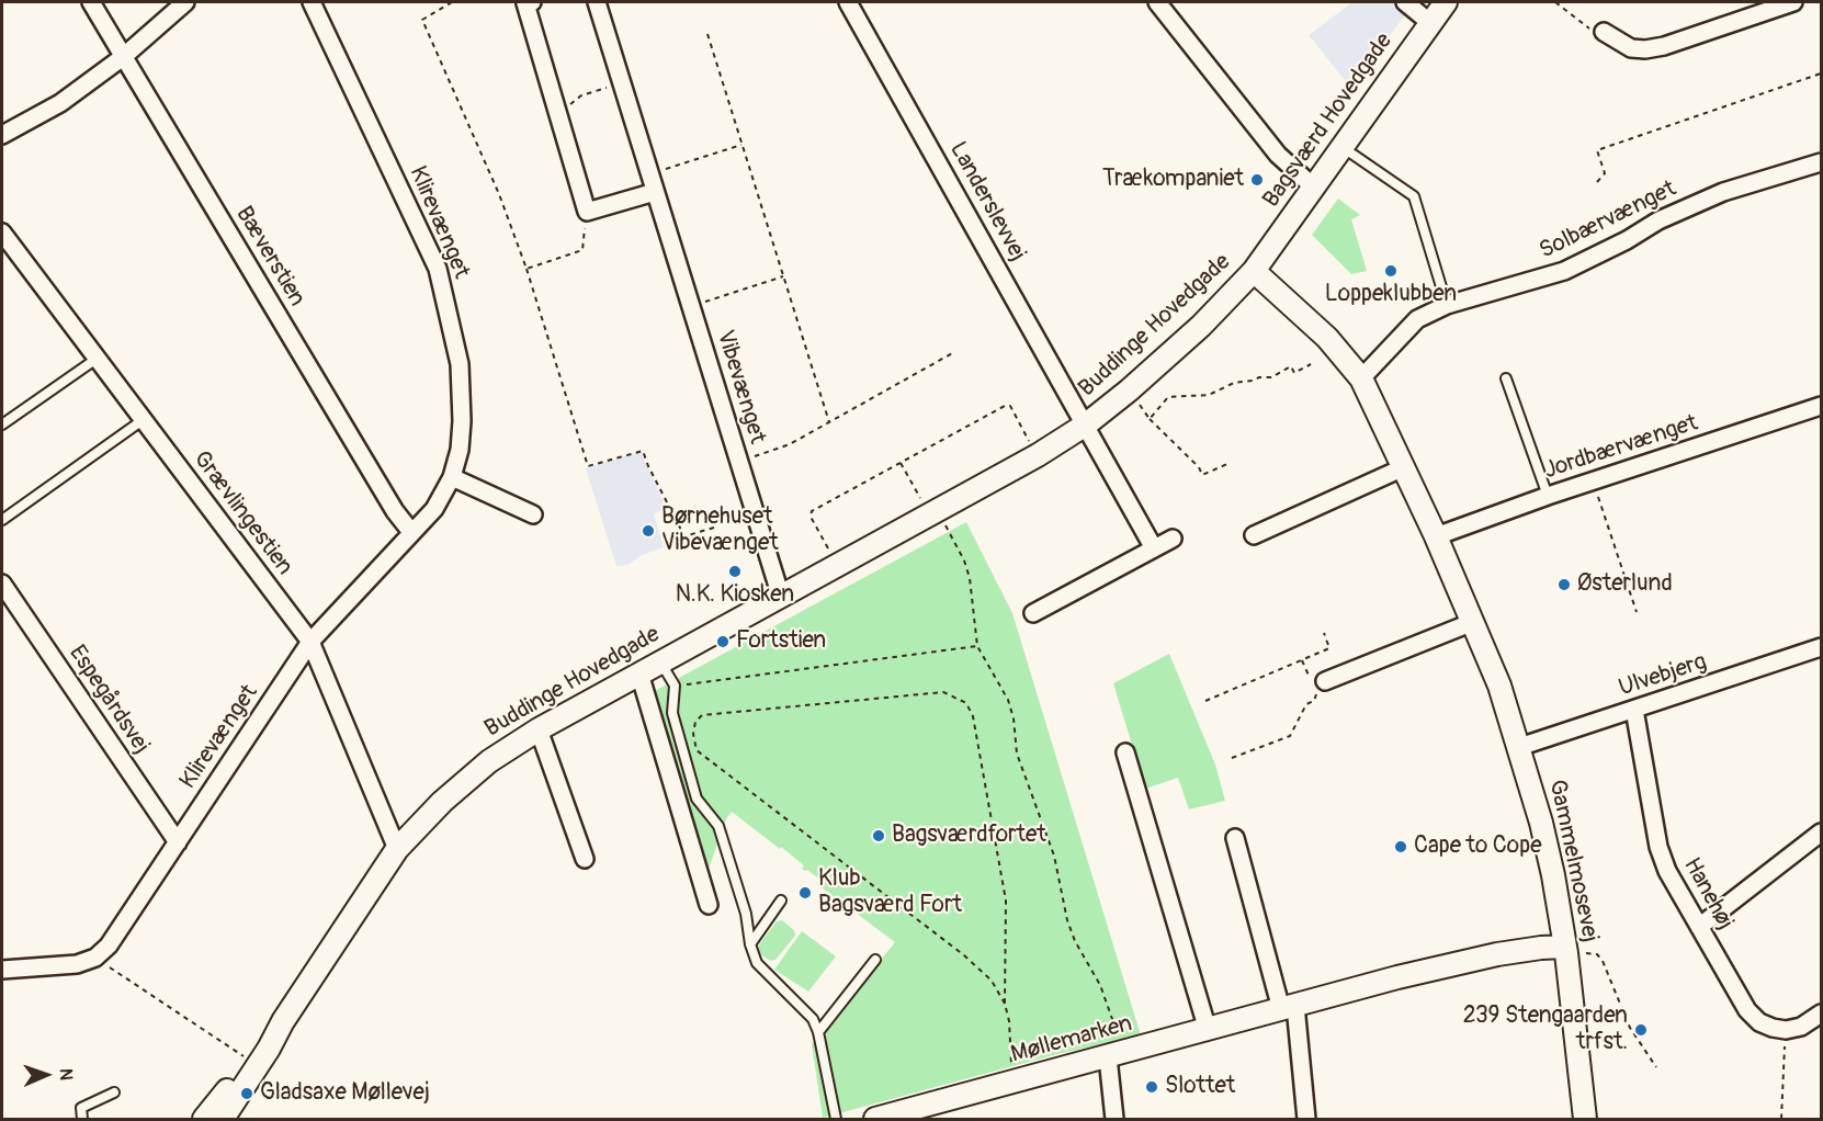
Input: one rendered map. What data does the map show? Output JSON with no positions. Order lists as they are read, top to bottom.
{
  "streets": {
    "street": [
      "Bagsværd Hovedgade",
      "Landerslevvej",
      "Solbærvænget",
      "Klirevænget",
      "Bæverstien",
      "Buddinge Hovedgade",
      "Vibevænget",
      "Jordbærvænget",
      "Grævlingestien",
      "Ulvebjerg",
      "Espegårdsvej",
      "Gammelmosevej",
      "Hanehøj",
      "Møllemarken"
    ]
  },
  "crossings": [
    ["Bagsværd Hovedgade", "Buddinge Hovedgade"],
    ["Bagsværd Hovedgade", "Gammelmosevej"],
    ["Landerslevvej", "Buddinge Hovedgade"],
    ["Solbærvænget", "Gammelmosevej"],
    ["Klirevænget", "Bæverstien"],
    ["Klirevænget", "Grævlingestien"],
    ["Klirevænget", "Espegårdsvej"],
    ["Buddinge Hovedgade", "Vibevænget"],
    ["Buddinge Hovedgade", "Grævlingestien"],
    ["Buddinge Hovedgade", "Gammelmosevej"],
    ["Jordbærvænget", "Gammelmosevej"],
    ["Ulvebjerg", "Gammelmosevej"],
    ["Ulvebjerg", "Hanehøj"],
    ["Gammelmosevej", "Møllemarken"]
  ],
  "places": [
    "Trækompaniet",
    "Loppeklubben",
    "Børnehuset Vibevænget",
    "N.K. Kiosken",
    "Østerlund",
    "Fortstien",
    "Bagsværdfortet",
    "Cape to Cope",
    "Klub Bagsværd Fort",
    "239 Stengaarden trfst.",
    "Slottet",
    "Gladsaxe Møllevej"
  ],
  "north": "right"
}
